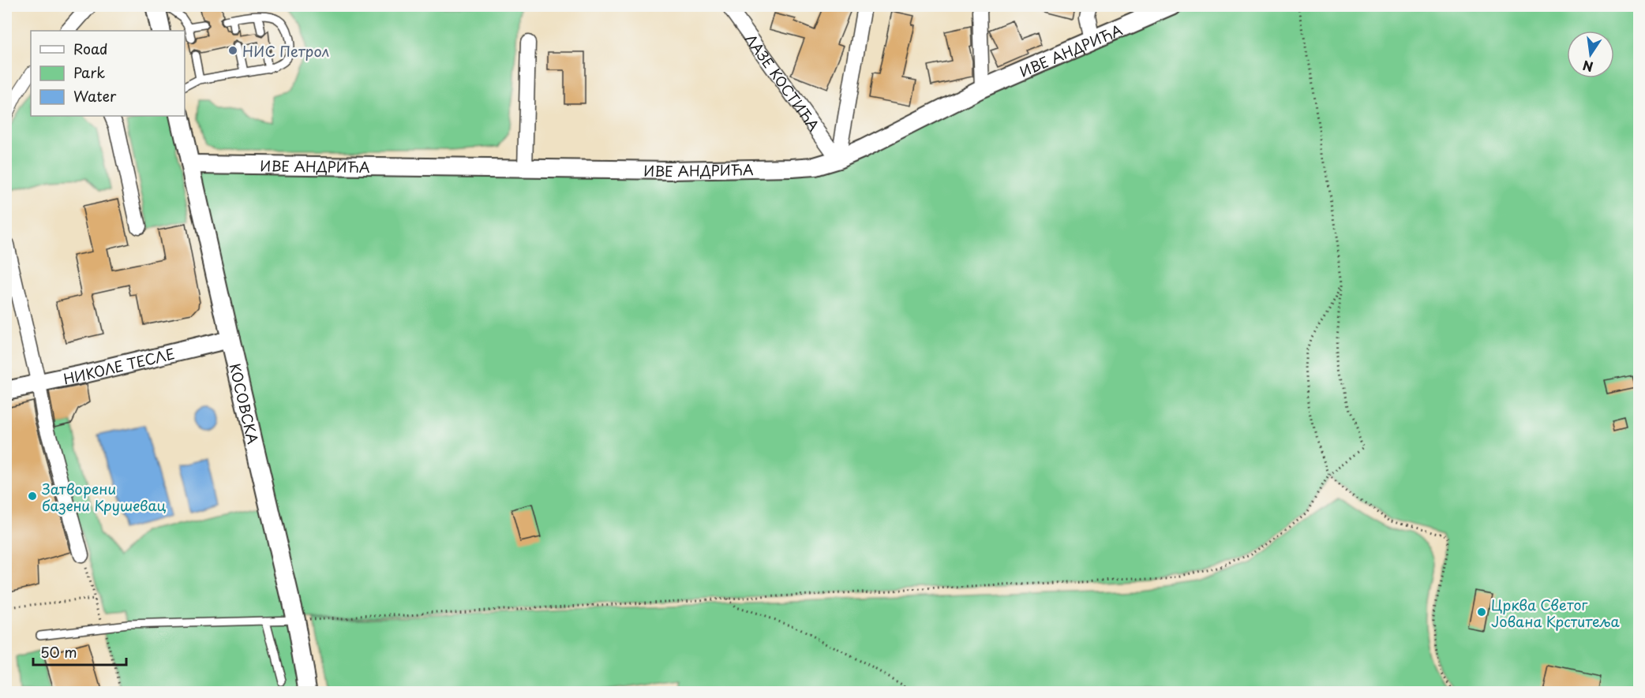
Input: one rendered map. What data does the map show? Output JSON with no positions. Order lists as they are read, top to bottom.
{
  "streets": {
    "street": [
      "ИВЕ АНДРИЋА",
      "ЛАЗЕ КОСТИЋА",
      "НИКОЛЕ ТЕСЛЕ",
      "КОСОВСКА"
    ]
  },
  "crossings": [
    ["ИВЕ АНДРИЋА", "ЛАЗЕ КОСТИЋА"],
    ["ИВЕ АНДРИЋА", "КОСОВСКА"],
    ["НИКОЛЕ ТЕСЛЕ", "КОСОВСКА"]
  ],
  "places": ["НИС Петрол", "Затворени базени Крушевац", "Црква Светог Јована Крститеља"],
  "legend": ["Road", "Park", "Water"],
  "scale_bar": "50 m",
  "north": "bottom"
}
